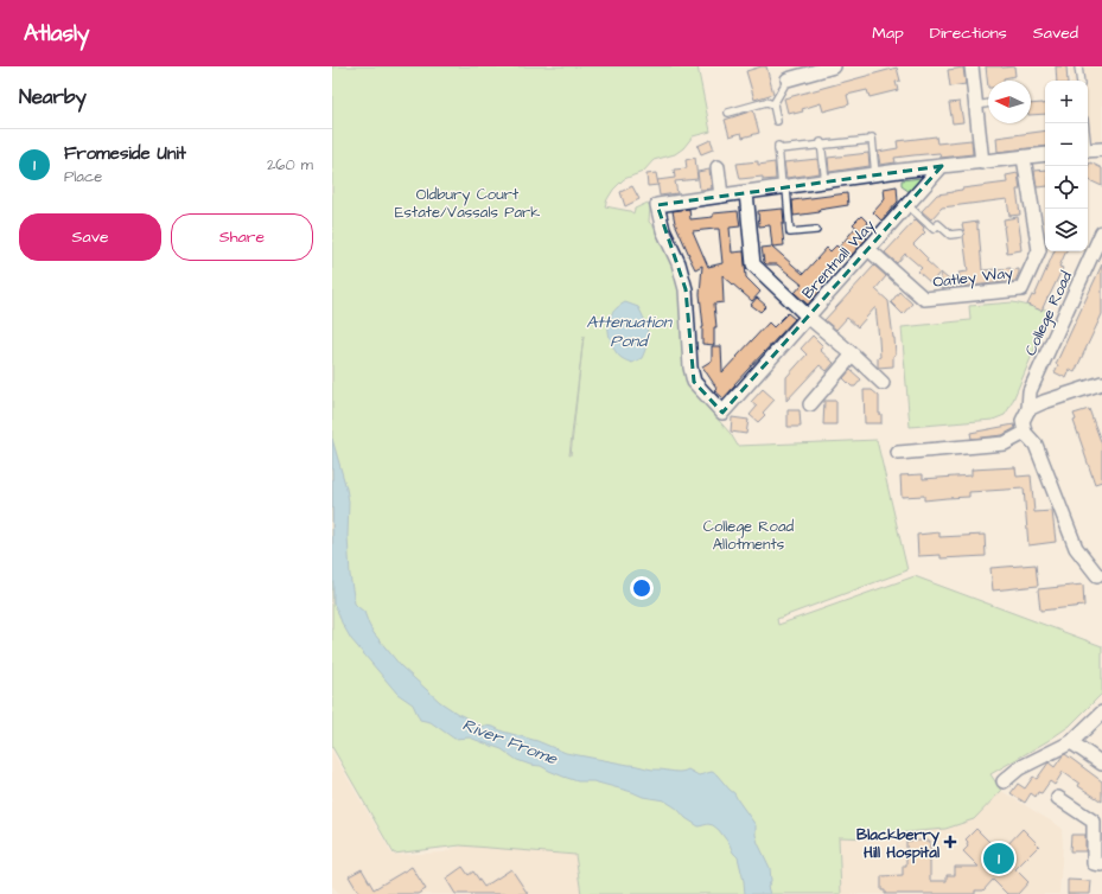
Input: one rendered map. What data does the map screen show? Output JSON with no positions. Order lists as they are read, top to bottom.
{
  "streets": {
    "street": ["Brentnall Way", "Oatley Way", "College Road"]
  },
  "crossings": [
    ["Brentnall Way", "Oatley Way"]
  ],
  "water": ["Attenuation Pond", "River Frome"],
  "parks": ["Oldbury Court Estate/Vassals Park", "College Road Allotments"],
  "places": {
    "health": ["Blackberry Hill Hospital"]
  },
  "north": "left",
  "page": {
    "header": "Atlasly",
    "nav": ["Map", "Directions", "Saved"],
    "heading": "Nearby",
    "map_buttons": ["+", "−"],
    "list": [
      {
        "mark": "1",
        "name": "Fromeside Unit",
        "note": "Place",
        "value": "260 m"
      }
    ],
    "buttons": ["Save", "Share"],
    "pins": "1"
  }
}
